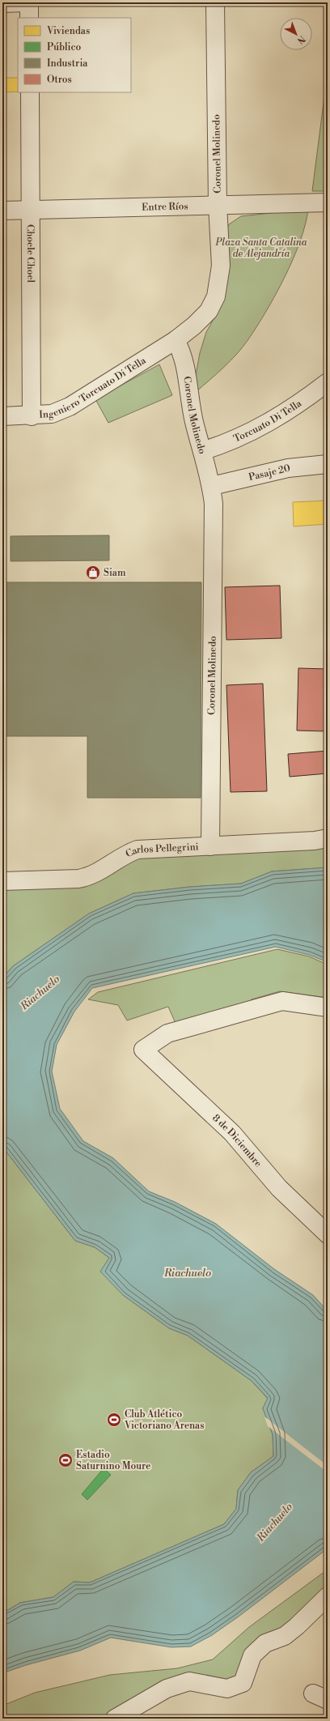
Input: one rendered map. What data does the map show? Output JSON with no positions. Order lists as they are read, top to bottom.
{
  "streets": {
    "street": [
      "Coronel Molinedo",
      "Entre Ríos",
      "Choele Choel",
      "Ingeniero Torcuato Di Tella",
      "Torcuato Di Tella",
      "Pasaje 20",
      "Carlos Pellegrini",
      "8 de Diciembre"
    ]
  },
  "crossings": [
    ["Coronel Molinedo", "Entre Ríos"],
    ["Coronel Molinedo", "Ingeniero Torcuato Di Tella"],
    ["Coronel Molinedo", "Torcuato Di Tella"],
    ["Coronel Molinedo", "Pasaje 20"],
    ["Coronel Molinedo", "Carlos Pellegrini"],
    ["Entre Ríos", "Choele Choel"],
    ["Choele Choel", "Ingeniero Torcuato Di Tella"]
  ],
  "water": ["Riachuelo"],
  "parks": ["Plaza Santa Catalina de Alejandría"],
  "places": {
    "shop": ["Siam"],
    "sports": ["Club Atlético Victoriano Arenas", "Estadio Saturnino Moure"]
  },
  "legend": [
    "Viviendas",
    "Público",
    "Industria",
    "Otros"
  ],
  "north": "bottom right"
}
